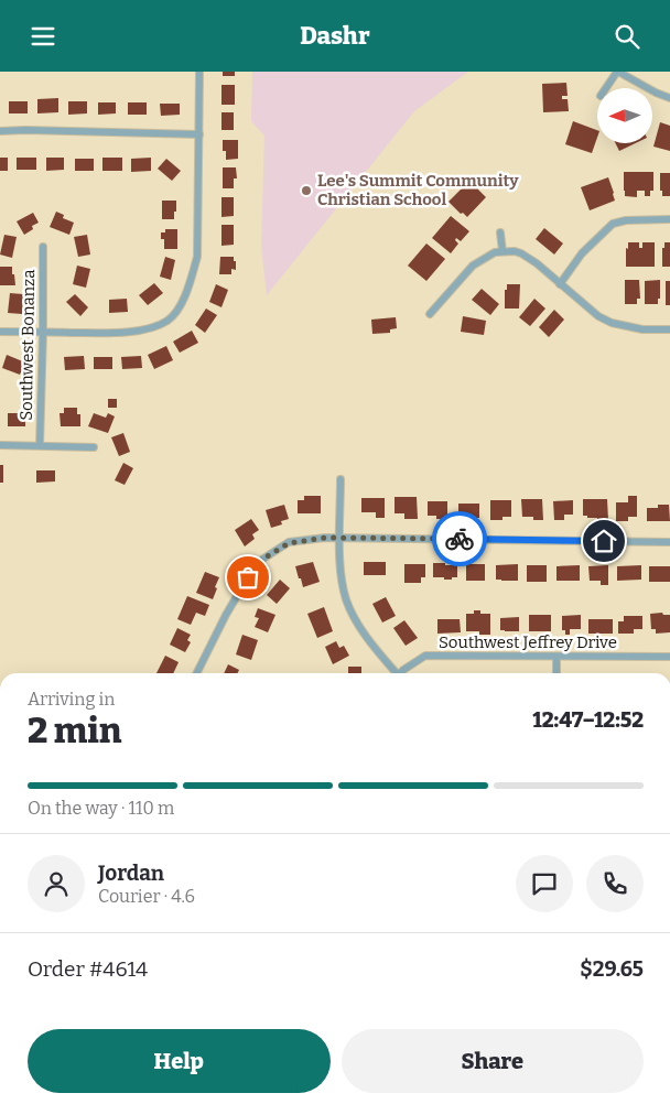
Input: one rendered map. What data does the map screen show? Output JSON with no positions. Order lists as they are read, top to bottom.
{
  "streets": {
    "street": ["Southwest Bonanza", "Southwest Jeffrey Drive"]
  },
  "places": ["Lee's Summit Community Christian School"],
  "north": "left",
  "page": {
    "header": "Dashr",
    "heading": ["2 min", "Arriving in", "12:47–12:52"],
    "panel": [
      "Jordan",
      "Courier · 4.6",
      "Order #4614",
      "$29.65"
    ],
    "bar": "On the way · 110 m",
    "buttons": ["Help", "Share"]
  }
}
